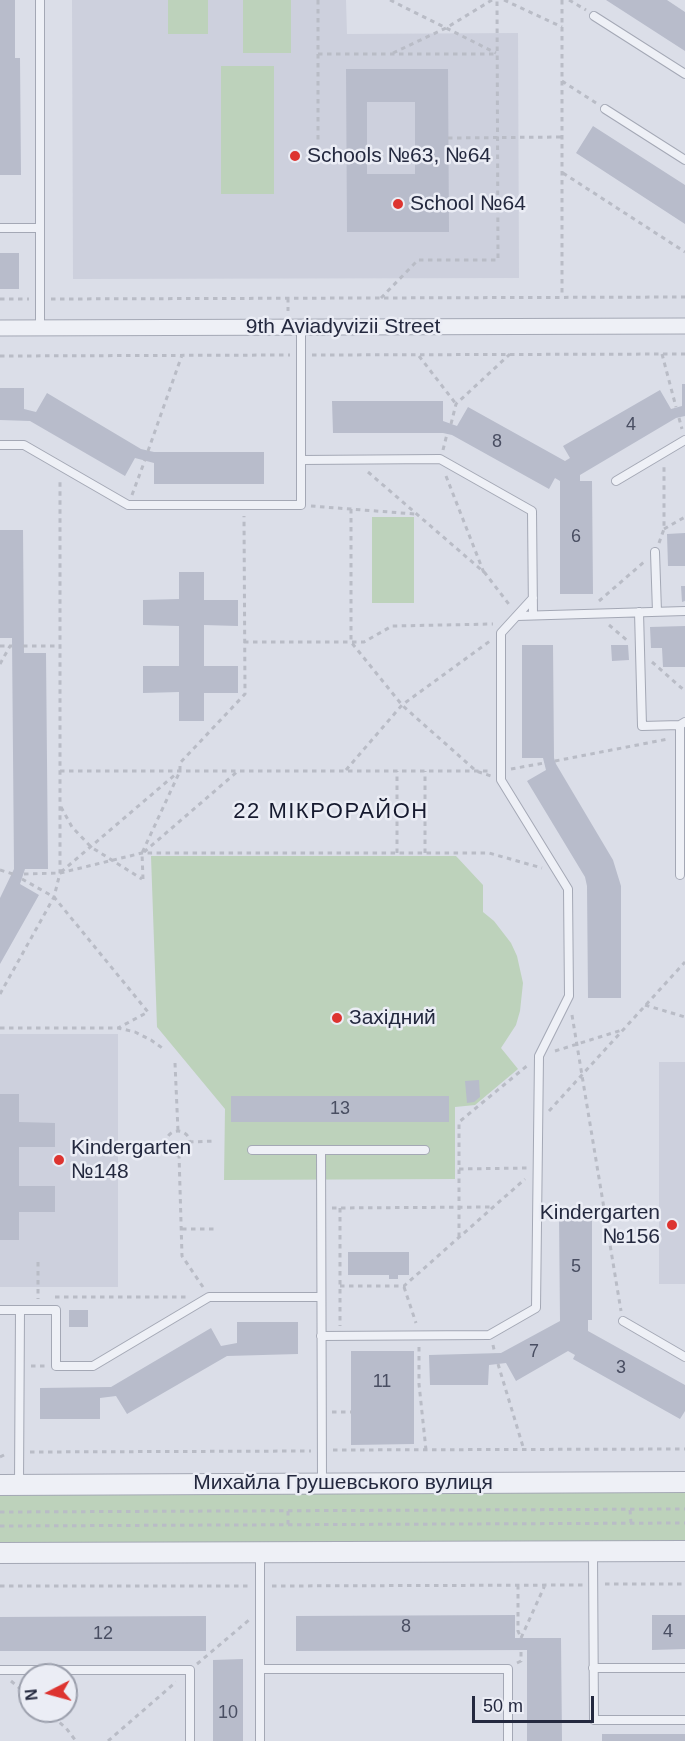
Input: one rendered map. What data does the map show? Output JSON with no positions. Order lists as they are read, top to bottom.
{
  "streets": {
    "street": ["9th Aviadyvizii Street", "Михайла Грушевського вулиця"]
  },
  "districts": ["22 МІКРОРАЙОН"],
  "places": [
    "Schools №63, №64",
    "School №64",
    "Західний",
    "Kindergarten №148",
    "Kindergarten №156"
  ],
  "house_numbers": [
    "4",
    "8",
    "6",
    "13",
    "5",
    "7",
    "3",
    "11",
    "8",
    "4",
    "12",
    "10"
  ],
  "scale_bar": "50 m",
  "north": "left"
}
